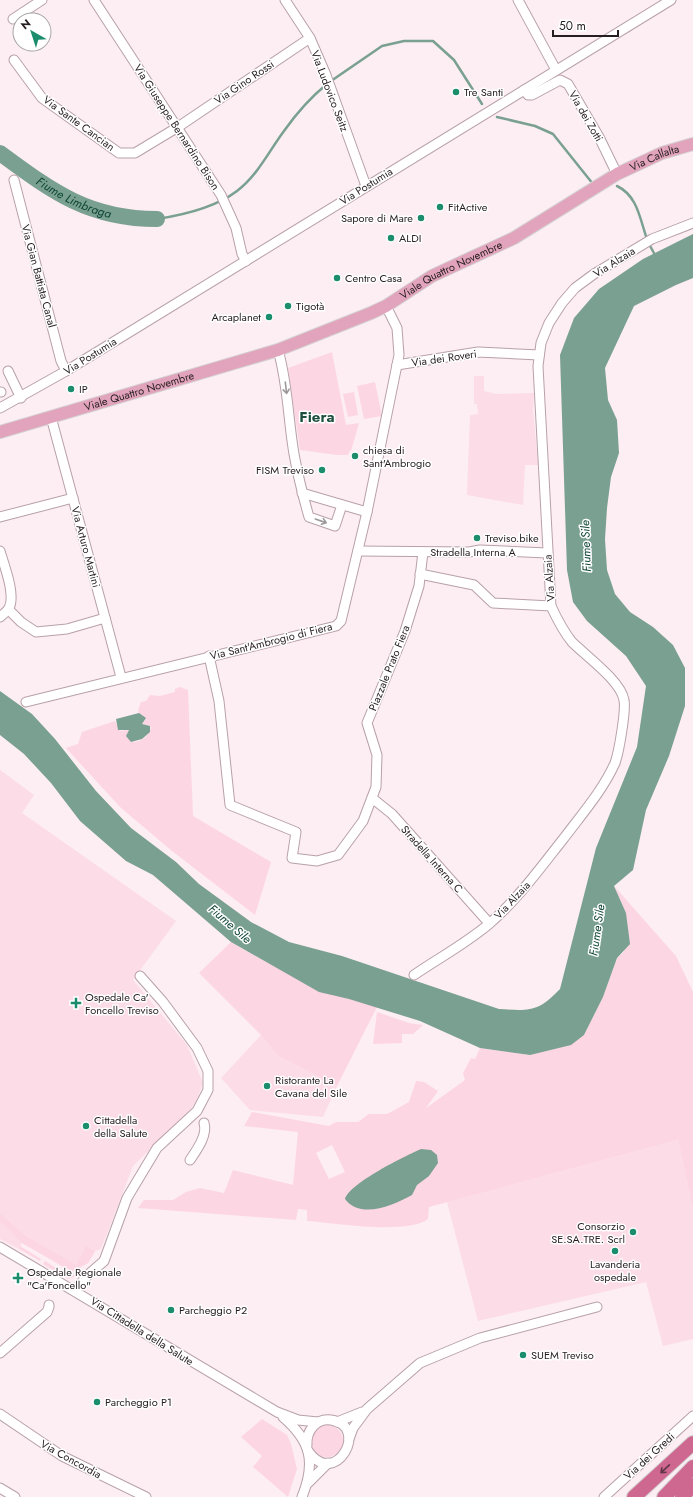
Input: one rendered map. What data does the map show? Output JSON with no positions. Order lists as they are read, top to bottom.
{
  "streets": {
    "main road": ["Via Callalta", "Viale Quattro Novembre"],
    "street": [
      "Via Gino Rossi",
      "Via Ludovico Seitz",
      "Via dei Zotti",
      "Via Sante Cancian",
      "Via Giuseppe Bernardino Bison",
      "Via Postumia",
      "Via Alzaia",
      "Via Gian Battista Canal",
      "Via dei Roveri",
      "Via Arturo Martini",
      "Stradella Interna A",
      "Via Sant'Ambrogio di Fiera",
      "Piazzale Prato Fiera",
      "Stradella Interna C",
      "Via Cittadella della Salute",
      "Via dei Gredi",
      "Via Concordia"
    ]
  },
  "crossings": [
    ["Via Gino Rossi", "Via Ludovico Seitz"],
    ["Via Gino Rossi", "Via Sante Cancian"],
    ["Via Gino Rossi", "Via Giuseppe Bernardino Bison"],
    ["Via Ludovico Seitz", "Via Postumia"],
    ["Via dei Zotti", "Via Callalta"],
    ["Via dei Zotti", "Via Postumia"],
    ["Via dei Zotti", "Viale Quattro Novembre"],
    ["Via Sante Cancian", "Via Giuseppe Bernardino Bison"],
    ["Via Giuseppe Bernardino Bison", "Via Postumia"],
    ["Via Callalta", "Viale Quattro Novembre"],
    ["Via Postumia", "Via Gian Battista Canal"],
    ["Via Alzaia", "Via dei Roveri"],
    ["Via Alzaia", "Stradella Interna A"],
    ["Via Alzaia", "Stradella Interna C"],
    ["Viale Quattro Novembre", "Via Arturo Martini"],
    ["Viale Quattro Novembre", "Via Sant'Ambrogio di Fiera"],
    ["Via dei Roveri", "Via Sant'Ambrogio di Fiera"],
    ["Via Arturo Martini", "Via Sant'Ambrogio di Fiera"],
    ["Stradella Interna A", "Piazzale Prato Fiera"],
    ["Via Sant'Ambrogio di Fiera", "Piazzale Prato Fiera"],
    ["Piazzale Prato Fiera", "Stradella Interna C"]
  ],
  "districts": ["Fiera"],
  "water": ["Fiume Limbraga", "Fiume Sile"],
  "places": {
    "other": [
      "Tre Santi",
      "FitActive",
      "Sapore di Mare",
      "ALDI",
      "Centro Casa",
      "Tigotà",
      "Arcaplanet",
      "IP",
      "chiesa di Sant'Ambrogio",
      "FISM Treviso",
      "Treviso.bike",
      "Ristorante La Cavana del Sile",
      "Cittadella della Salute",
      "Consorzio SE.SA.TRE. Scrl",
      "Lavanderia ospedale",
      "Parcheggio P2",
      "SUEM Treviso",
      "Parcheggio P1"
    ],
    "health": ["Ospedale Ca' Foncello Treviso", "Ospedale Regionale \"Ca'Foncello\""]
  },
  "scale_bar": "50 m",
  "north": "top left"
}
